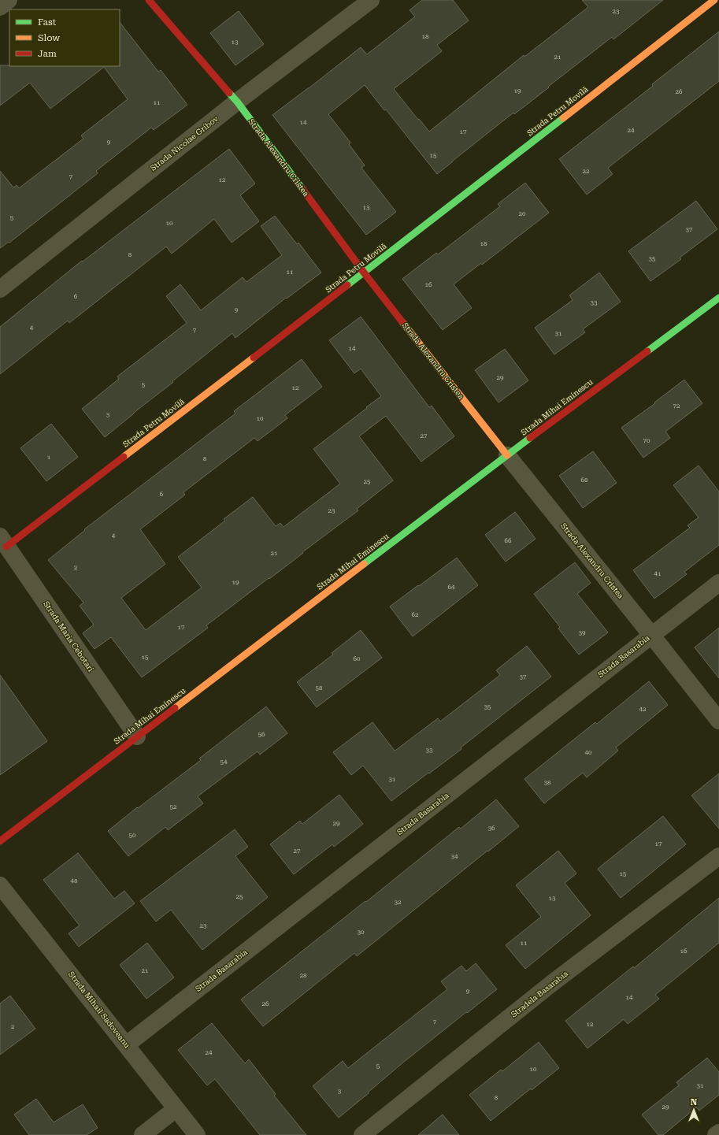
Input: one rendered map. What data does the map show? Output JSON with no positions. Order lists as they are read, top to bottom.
{
  "streets": {
    "street": [
      "Strada Petru Movilă",
      "Strada Nicolae Gribov",
      "Strada Alexandru Cristea",
      "Strada Mihai Eminescu",
      "Strada Maria Cebotari",
      "Strada Basarabia",
      "Stradela Basarabia",
      "Strada Mihail Sadoveanu"
    ]
  },
  "crossings": [
    ["Strada Petru Movilă", "Strada Alexandru Cristea"],
    ["Strada Petru Movilă", "Strada Maria Cebotari"],
    ["Strada Nicolae Gribov", "Strada Alexandru Cristea"],
    ["Strada Alexandru Cristea", "Strada Mihai Eminescu"],
    ["Strada Alexandru Cristea", "Strada Basarabia"],
    ["Strada Mihai Eminescu", "Strada Maria Cebotari"],
    ["Strada Basarabia", "Strada Mihail Sadoveanu"]
  ],
  "house_numbers": [
    "23",
    "18",
    "13",
    "21",
    "19",
    "26",
    "11",
    "14",
    "24",
    "17",
    "9",
    "15",
    "22",
    "7",
    "12",
    "13",
    "20",
    "5",
    "10",
    "37",
    "18",
    "8",
    "35",
    "11",
    "16",
    "6",
    "33",
    "9",
    "4",
    "7",
    "31",
    "14",
    "29",
    "5",
    "12",
    "72",
    "3",
    "10",
    "27",
    "70",
    "1",
    "8",
    "68",
    "25",
    "6",
    "23",
    "4",
    "66",
    "21",
    "2",
    "41",
    "19",
    "64",
    "62",
    "17",
    "39",
    "15",
    "60",
    "37",
    "58",
    "35",
    "42",
    "56",
    "33",
    "40",
    "54",
    "31",
    "38",
    "52",
    "29",
    "36",
    "50",
    "17",
    "27",
    "34",
    "15",
    "48",
    "25",
    "13",
    "32",
    "23",
    "30",
    "11",
    "16",
    "21",
    "28",
    "9",
    "14",
    "26",
    "7",
    "12",
    "2",
    "24",
    "5",
    "10",
    "31",
    "3",
    "8",
    "29"
  ],
  "legend": ["Fast", "Slow", "Jam"],
  "north": "top"
}
